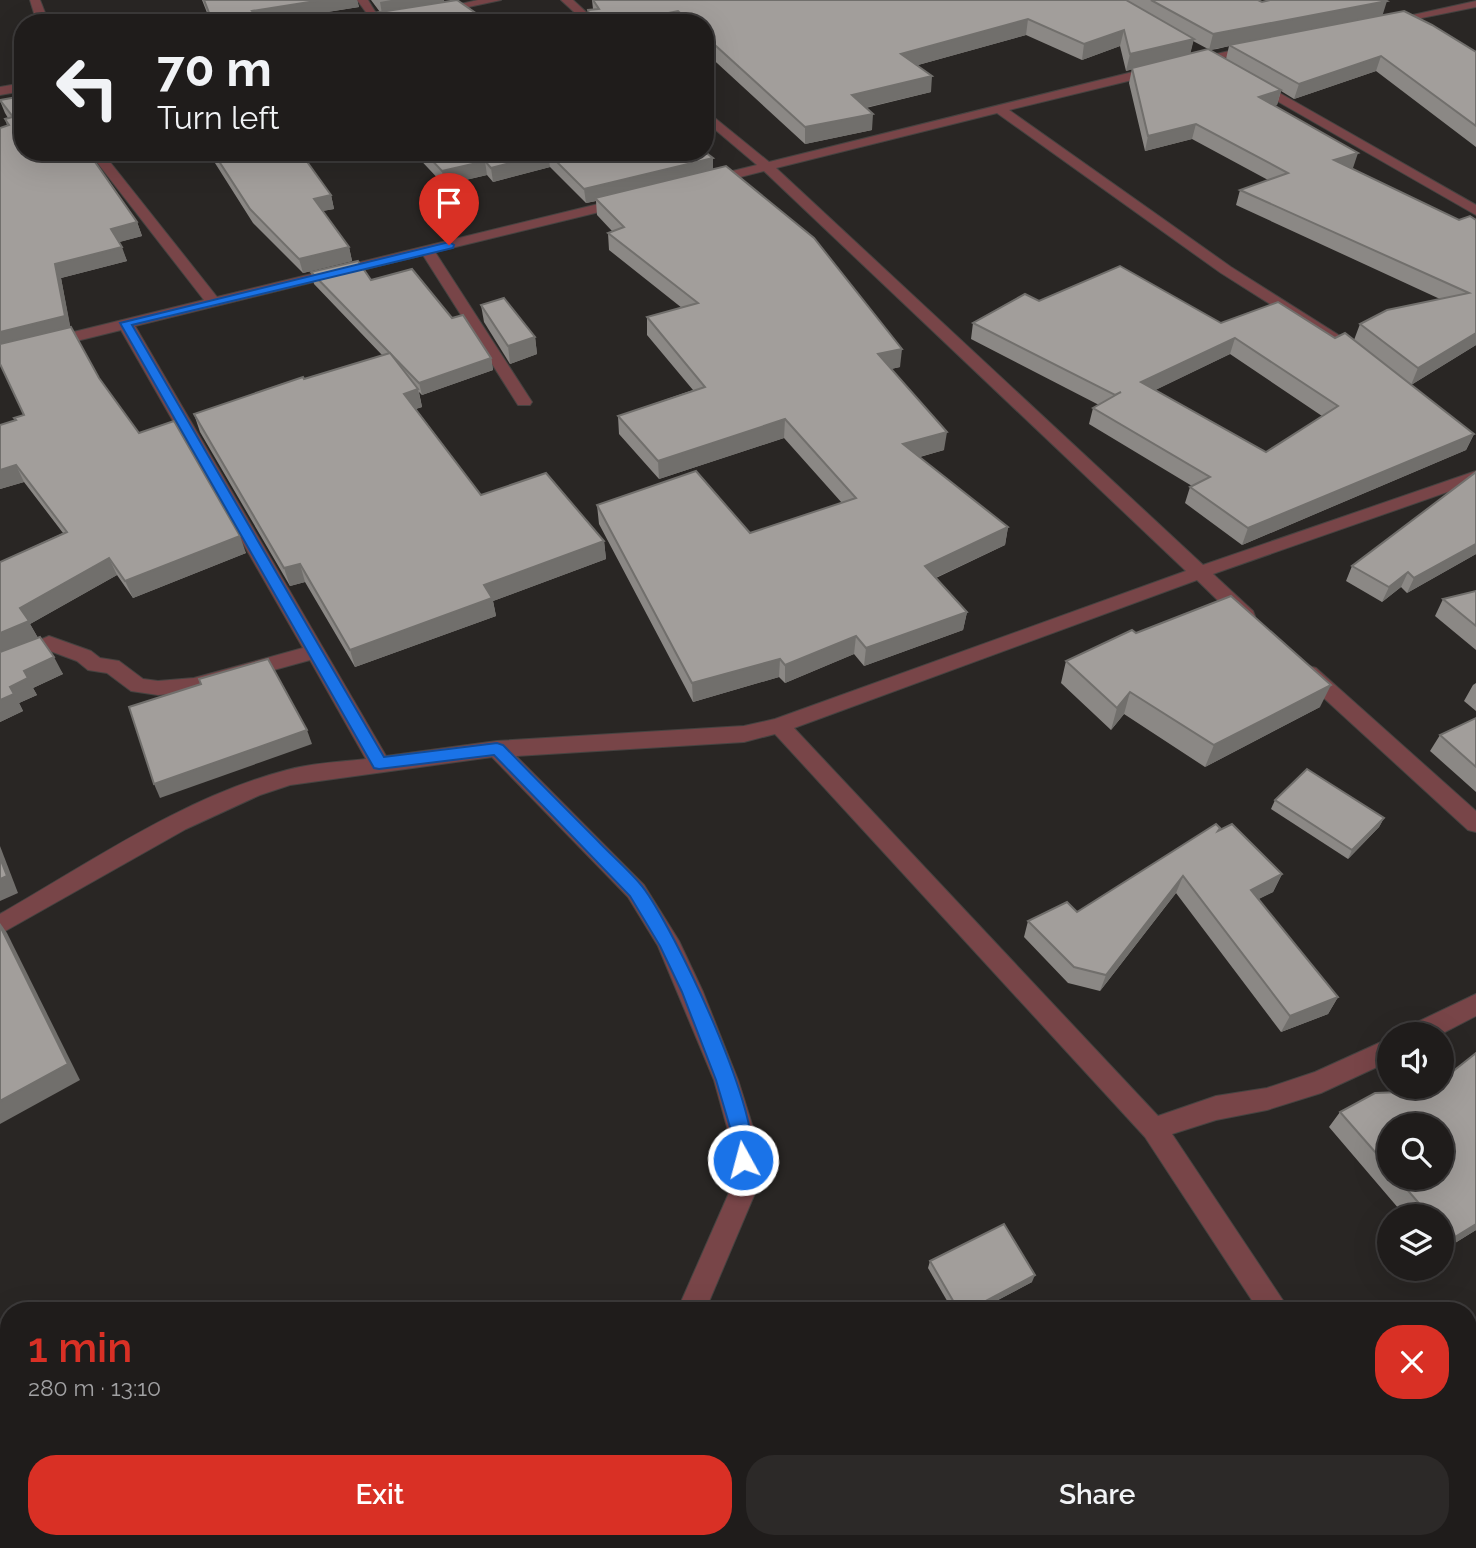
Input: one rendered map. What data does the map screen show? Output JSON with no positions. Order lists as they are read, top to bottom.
{
  "page": {
    "turn": ["70 m", "Turn left"],
    "heading": ["1 min", "280 m · 13:10"],
    "buttons": ["Exit", "Share"]
  }
}
